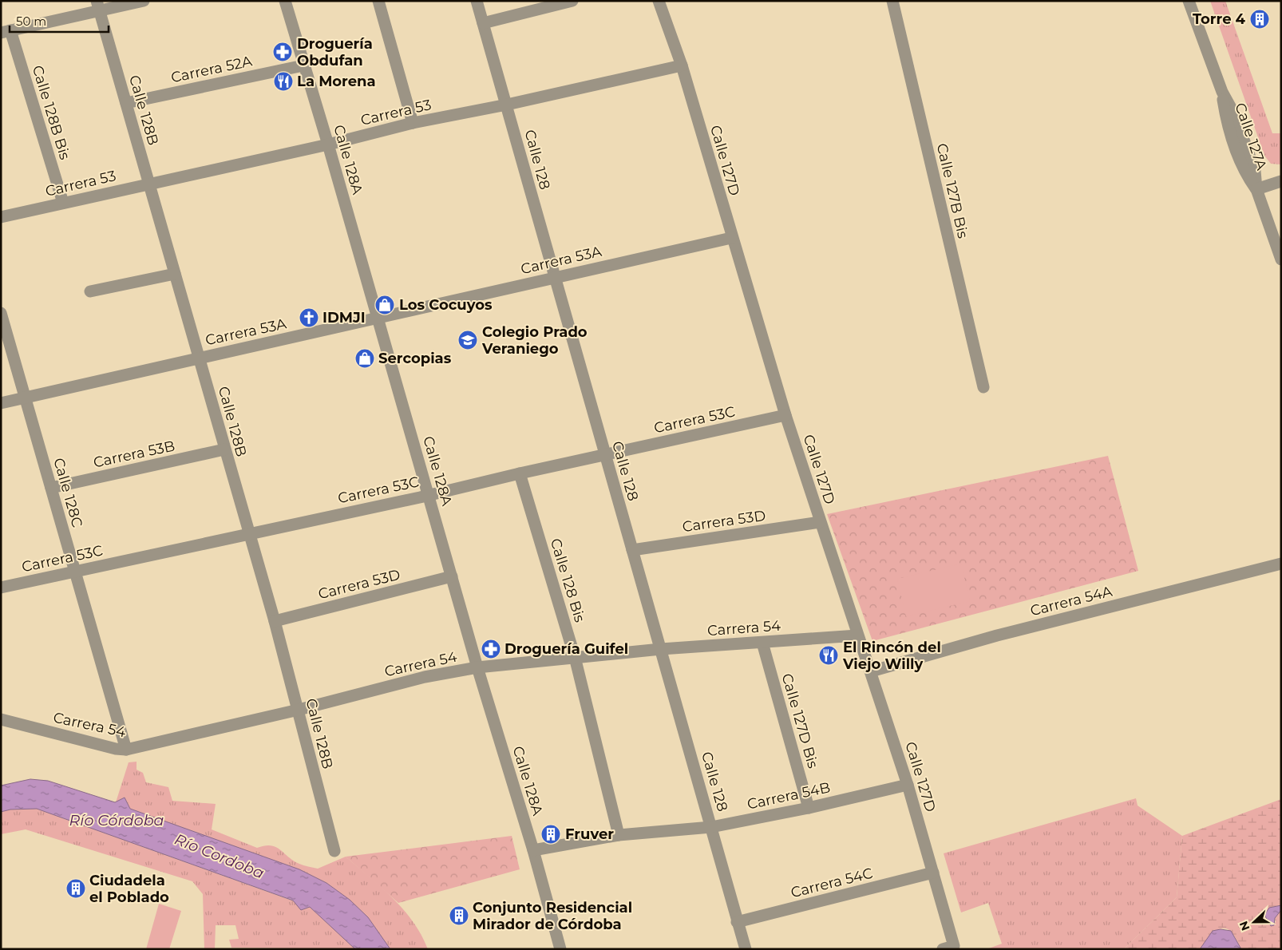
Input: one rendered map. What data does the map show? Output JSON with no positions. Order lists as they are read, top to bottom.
{
  "streets": {
    "street": [
      "Carrera 52A",
      "Calle 128B",
      "Calle 128B Bis",
      "Carrera 53",
      "Calle 127A",
      "Calle 128A",
      "Calle 128",
      "Calle 127D",
      "Calle 127B Bis",
      "Carrera 53A",
      "Carrera 53C",
      "Carrera 53B",
      "Calle 128C",
      "Carrera 53D",
      "Calle 128 Bis",
      "Carrera 54A",
      "Carrera 54",
      "Calle 127D Bis",
      "Carrera 54B",
      "Carrera 54C"
    ]
  },
  "crossings": [
    ["Carrera 52A", "Calle 128B"],
    ["Carrera 52A", "Calle 128A"],
    ["Calle 128B", "Carrera 53"],
    ["Calle 128B", "Carrera 53A"],
    ["Calle 128B", "Carrera 53C"],
    ["Calle 128B", "Carrera 53B"],
    ["Calle 128B", "Carrera 53D"],
    ["Calle 128B", "Carrera 54"],
    ["Calle 128B Bis", "Carrera 53"],
    ["Carrera 53", "Calle 128A"],
    ["Carrera 53", "Calle 128"],
    ["Carrera 53", "Calle 127D"],
    ["Calle 128A", "Carrera 53A"],
    ["Calle 128A", "Carrera 53C"],
    ["Calle 128A", "Carrera 53D"],
    ["Calle 128A", "Carrera 54"],
    ["Calle 128A", "Carrera 54B"],
    ["Calle 128", "Carrera 53A"],
    ["Calle 128", "Carrera 53C"],
    ["Calle 128", "Carrera 53D"],
    ["Calle 128", "Carrera 54"],
    ["Calle 128", "Carrera 54B"],
    ["Calle 128", "Carrera 54C"],
    ["Calle 127D", "Carrera 53A"],
    ["Calle 127D", "Carrera 53C"],
    ["Calle 127D", "Carrera 53D"],
    ["Calle 127D", "Carrera 54A"],
    ["Calle 127D", "Carrera 54"],
    ["Calle 127D", "Carrera 54B"],
    ["Calle 127D", "Carrera 54C"],
    ["Carrera 53A", "Calle 128C"],
    ["Carrera 53C", "Calle 128C"],
    ["Carrera 53C", "Calle 128 Bis"],
    ["Carrera 53B", "Calle 128C"],
    ["Calle 128C", "Carrera 54"],
    ["Calle 128 Bis", "Carrera 54"],
    ["Calle 128 Bis", "Carrera 54B"],
    ["Carrera 54", "Calle 127D Bis"],
    ["Calle 127D Bis", "Carrera 54B"]
  ],
  "water": ["Río Córdoba", "Río Cordoba"],
  "places": {
    "building": [
      "Torre 4",
      "Fruver",
      "Ciudadela el Poblado",
      "Conjunto Residencial Mirador de Córdoba"
    ],
    "pharmacy": ["Droguería Obdufan", "Droguería Guifel"],
    "restaurant": ["La Morena", "El Rincón del Viejo Willy"],
    "shop": ["Los Cocuyos", "Sercopias"],
    "church": ["IDMJI"],
    "school or university": ["Colegio Prado Veraniego"]
  },
  "scale_bar": "50 m",
  "north": "left"
}
